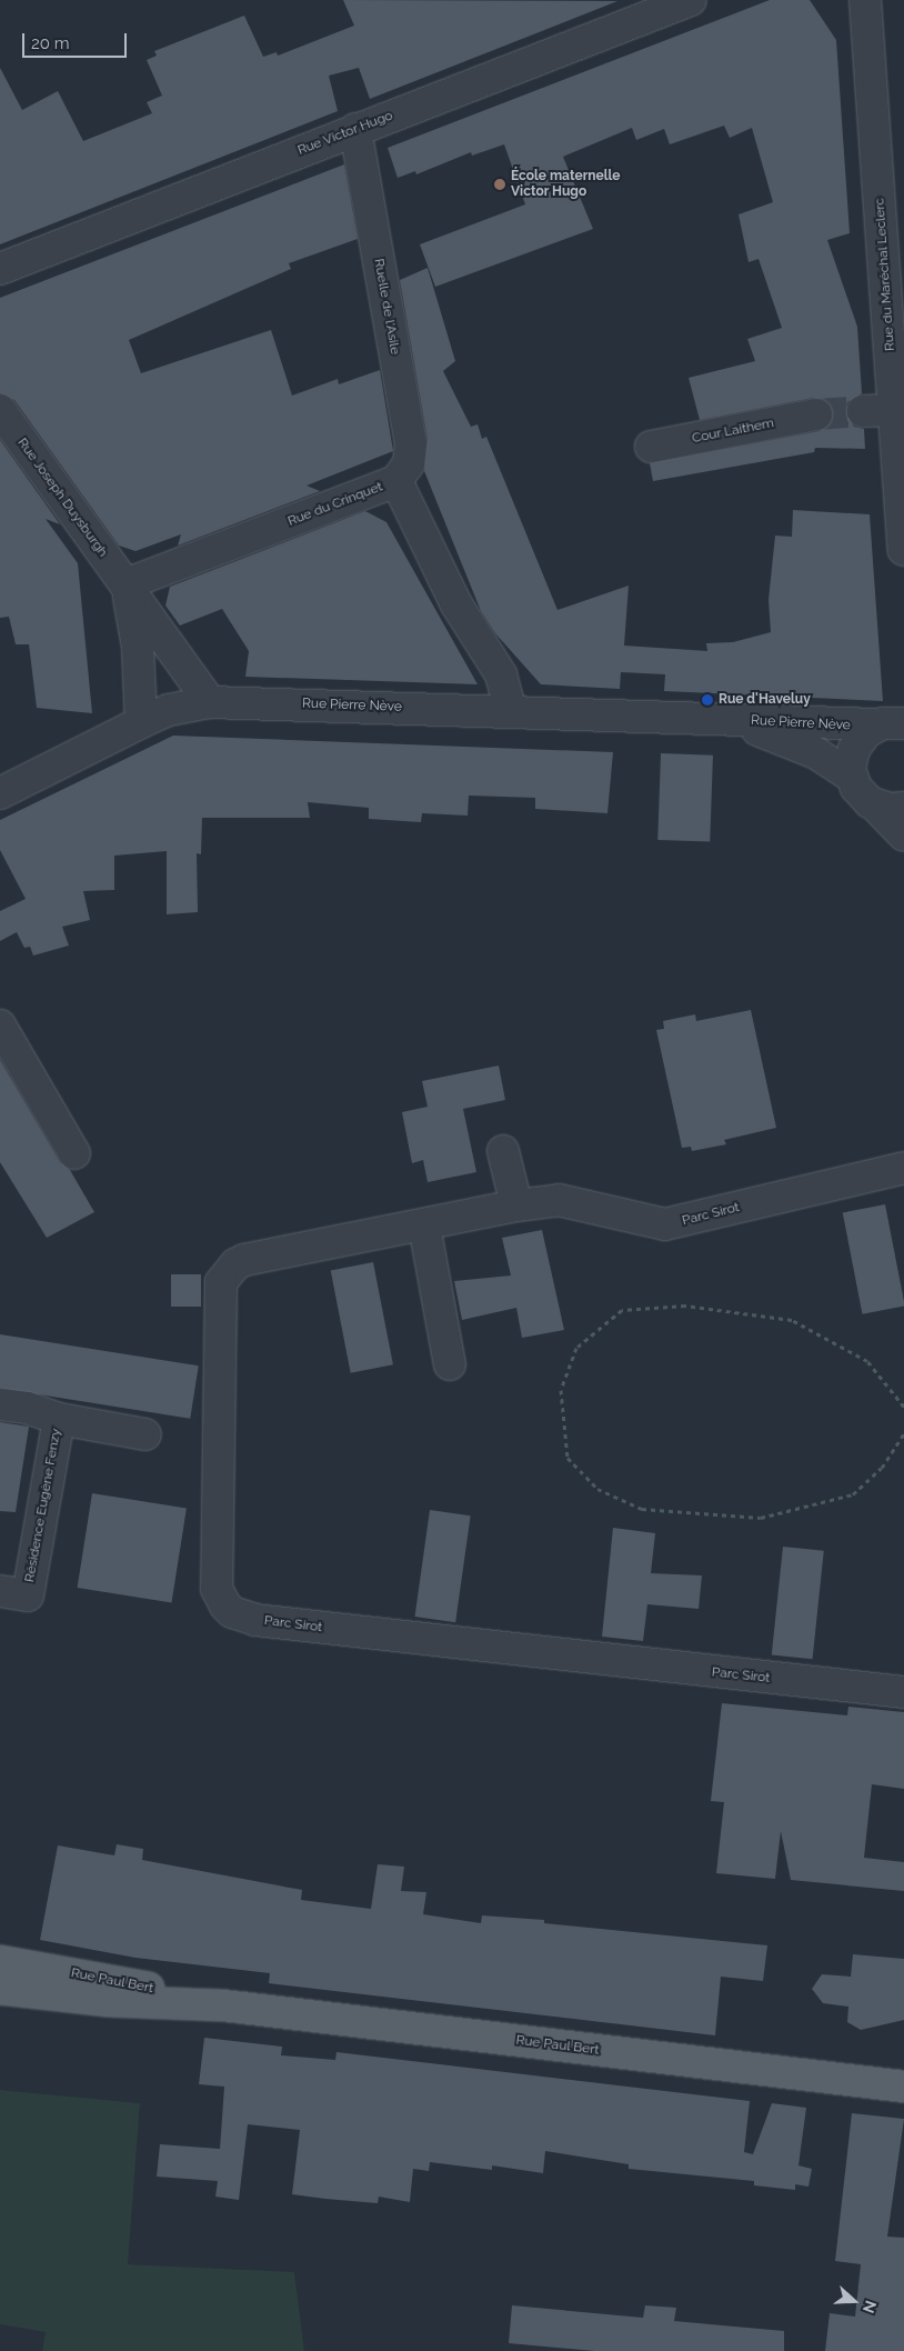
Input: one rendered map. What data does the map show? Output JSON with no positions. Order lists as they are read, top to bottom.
{
  "streets": {
    "main road": ["Rue Paul Bert"],
    "street": [
      "Rue Victor Hugo",
      "Rue du Maréchal Leclerc",
      "Ruelle de l'Asile",
      "Cour Laithem",
      "Rue Joseph Duysburgh",
      "Rue du Crinquet",
      "Rue Pierre Nève",
      "Parc Sirot",
      "Résidence Eugène Fenzy"
    ]
  },
  "crossings": [
    ["Rue Victor Hugo", "Ruelle de l'Asile"],
    ["Ruelle de l'Asile", "Rue du Crinquet"],
    ["Rue Joseph Duysburgh", "Rue du Crinquet"],
    ["Rue Joseph Duysburgh", "Rue Pierre Nève"],
    ["Rue du Crinquet", "Rue Pierre Nève"]
  ],
  "places": ["École maternelle Victor Hugo", "Rue d'Haveluy"],
  "scale_bar": "20 m",
  "north": "right"
}
